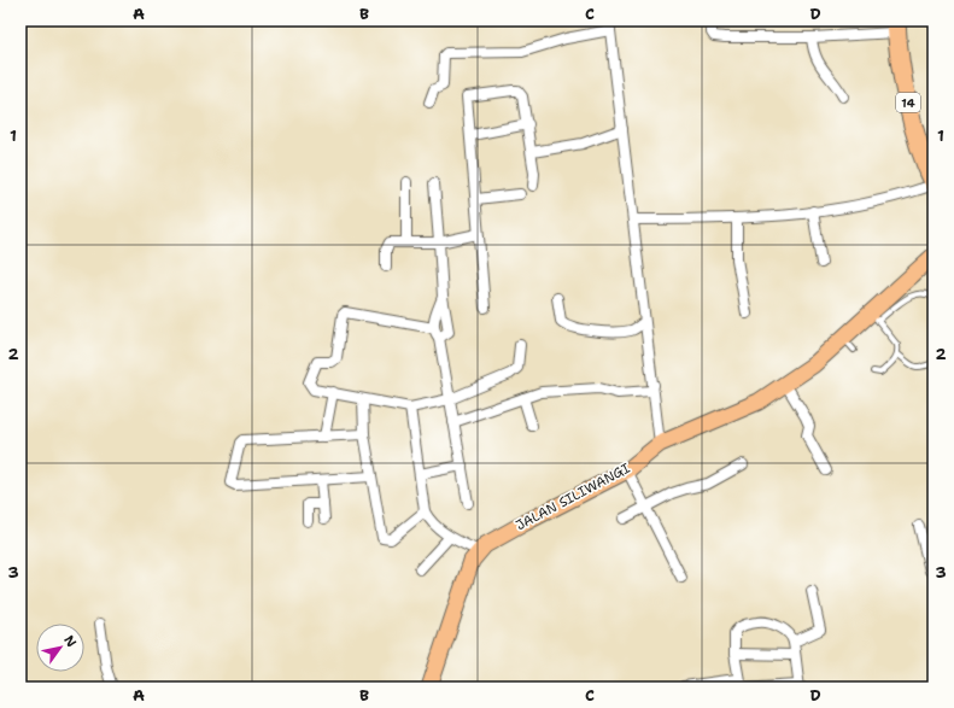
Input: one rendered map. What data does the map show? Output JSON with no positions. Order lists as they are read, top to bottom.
{
  "streets": {
    "highway": ["14"],
    "main road": ["JALAN SILIWANGI"]
  },
  "north": "top right",
  "grid": {
    "columns": [
      "A",
      "B",
      "C",
      "D"
    ],
    "rows": ["1", "2", "3"]
  }
}
